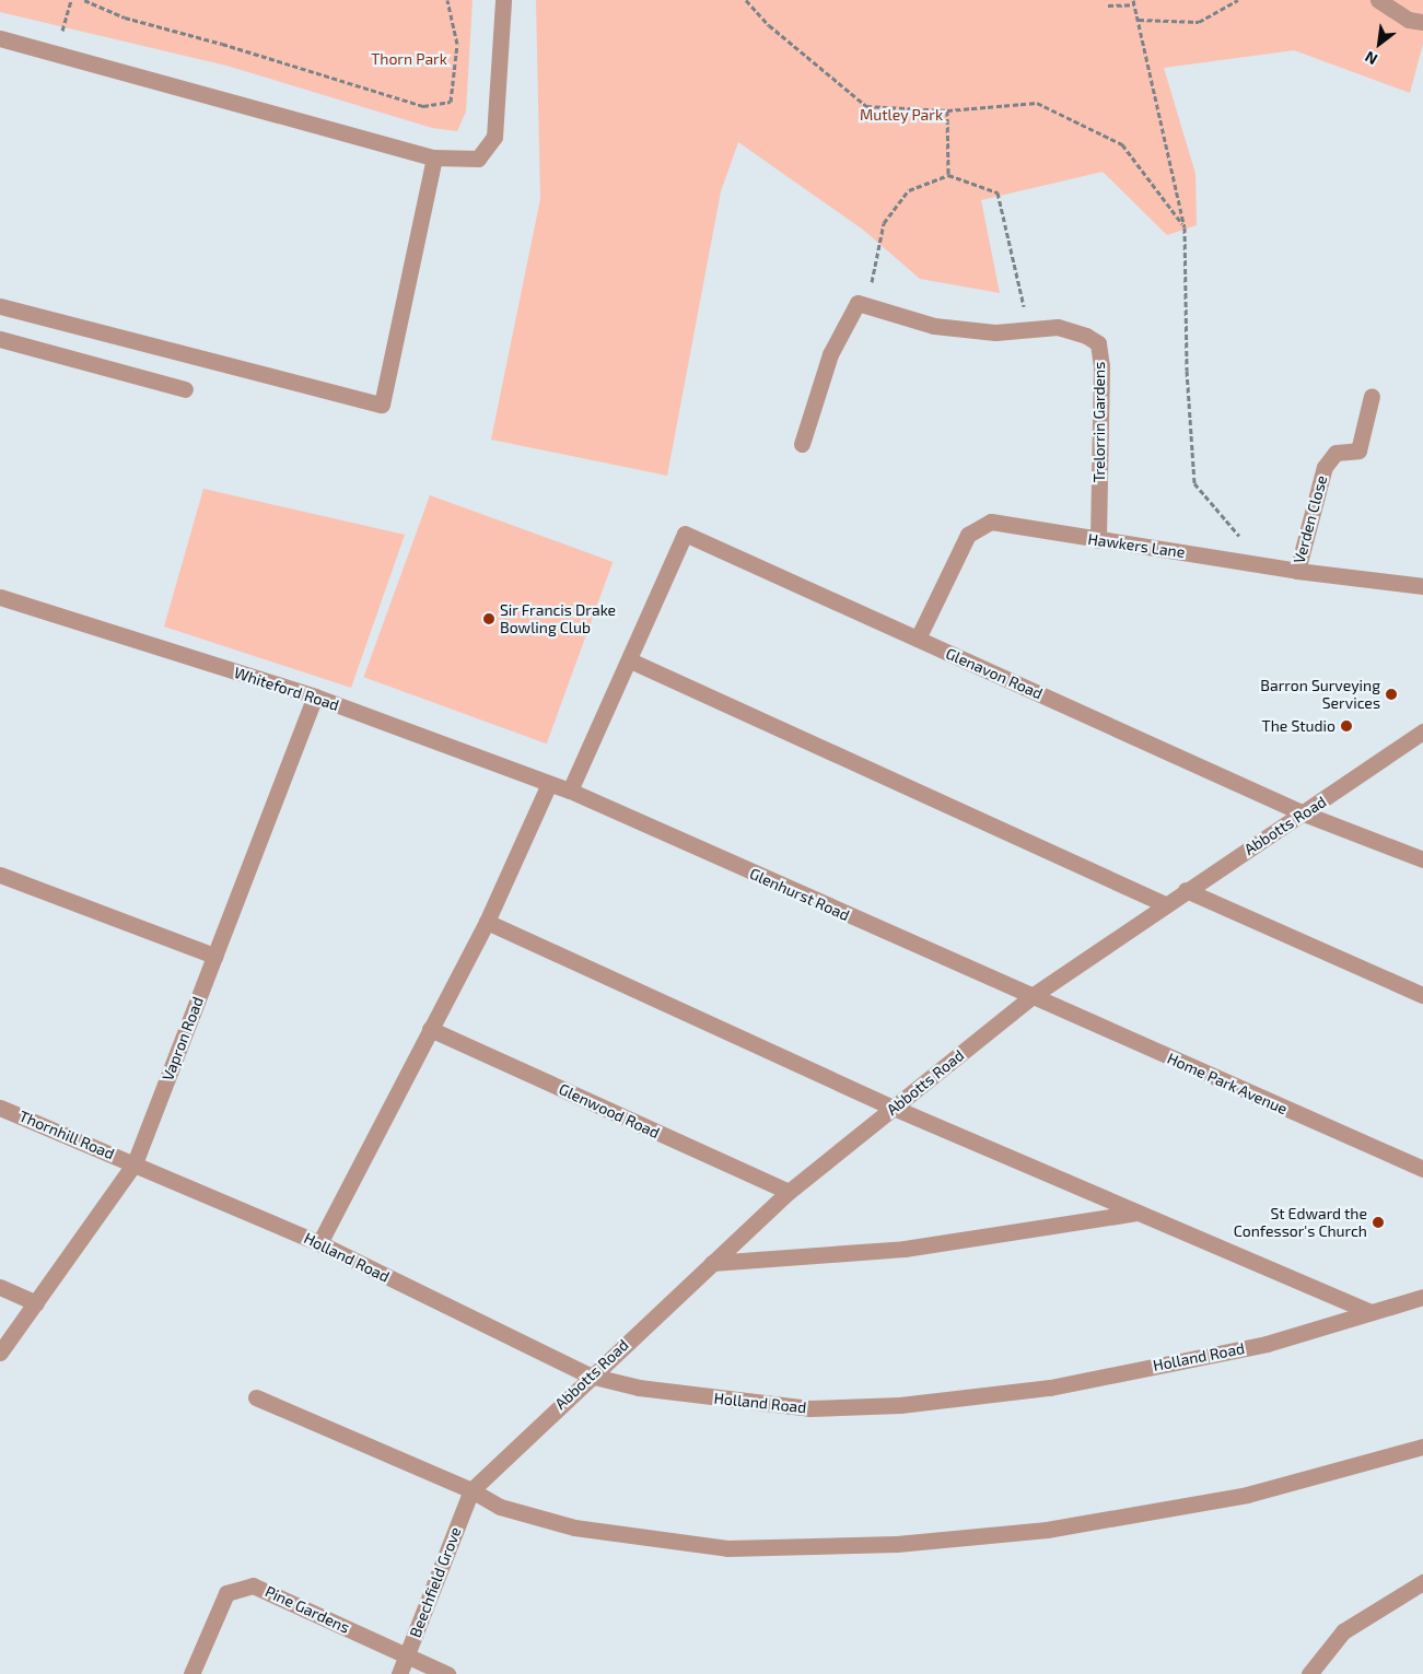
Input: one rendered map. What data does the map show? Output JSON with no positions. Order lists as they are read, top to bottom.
{
  "streets": {
    "street": [
      "Trelorrin Gardens",
      "Verden Close",
      "Hawkers Lane",
      "Glenavon Road",
      "Whiteford Road",
      "Abbotts Road",
      "Glenhurst Road",
      "Vapron Road",
      "Home Park Avenue",
      "Glenwood Road",
      "Thornhill Road",
      "Holland Road",
      "Beechfield Grove",
      "Pine Gardens"
    ]
  },
  "crossings": [
    ["Trelorrin Gardens", "Hawkers Lane"],
    ["Verden Close", "Hawkers Lane"],
    ["Hawkers Lane", "Glenavon Road"],
    ["Glenavon Road", "Abbotts Road"],
    ["Whiteford Road", "Glenhurst Road"],
    ["Whiteford Road", "Vapron Road"],
    ["Abbotts Road", "Glenhurst Road"],
    ["Abbotts Road", "Home Park Avenue"],
    ["Abbotts Road", "Glenwood Road"],
    ["Abbotts Road", "Holland Road"],
    ["Abbotts Road", "Beechfield Grove"],
    ["Glenhurst Road", "Home Park Avenue"],
    ["Vapron Road", "Thornhill Road"],
    ["Vapron Road", "Holland Road"],
    ["Thornhill Road", "Holland Road"],
    ["Beechfield Grove", "Pine Gardens"]
  ],
  "parks": ["Thorn Park", "Mutley Park"],
  "places": [
    "Sir Francis Drake Bowling Club",
    "Barron Surveying Services",
    "The Studio",
    "St Edward the Confessor's Church"
  ],
  "north": "bottom left"
}
